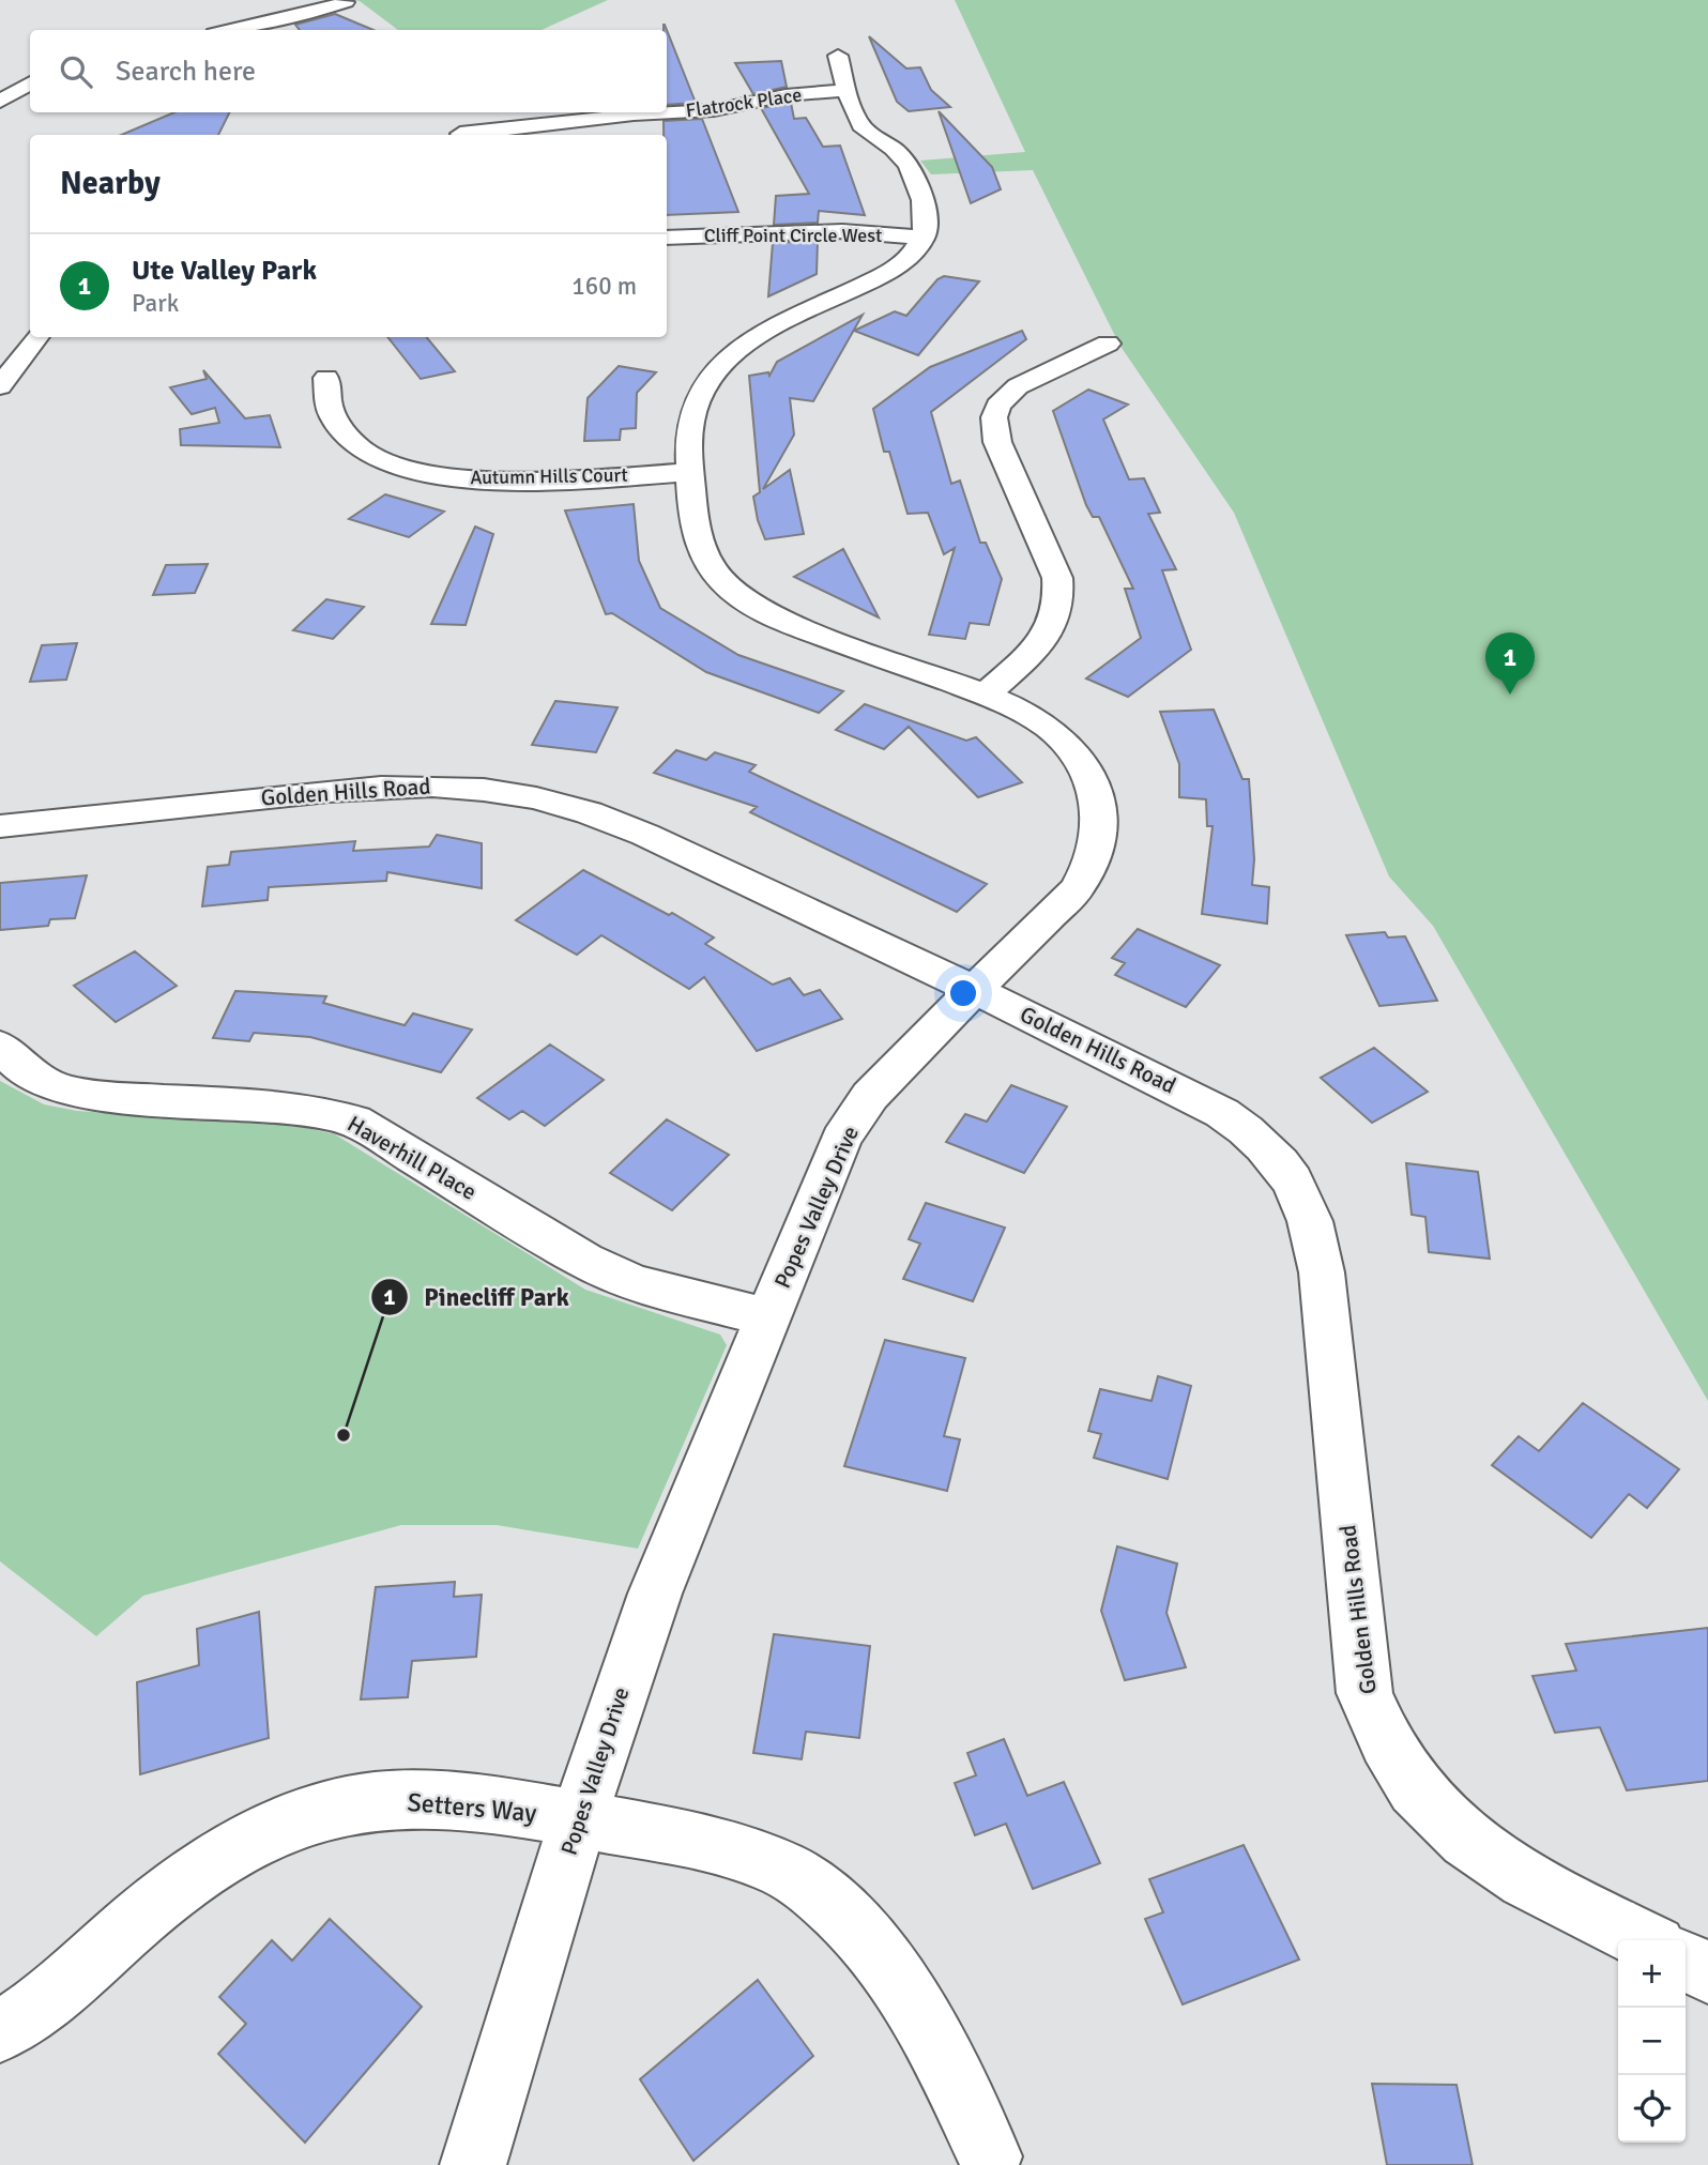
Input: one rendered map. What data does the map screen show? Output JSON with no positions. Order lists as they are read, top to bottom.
{
  "streets": {
    "street": [
      "Flatrock Place",
      "Cliff Point Circle West",
      "Autumn Hills Court",
      "Golden Hills Road",
      "Haverhill Place",
      "Popes Valley Drive",
      "Setters Way"
    ]
  },
  "crossings": [
    ["Cliff Point Circle West", "Popes Valley Drive"],
    ["Autumn Hills Court", "Popes Valley Drive"],
    ["Golden Hills Road", "Popes Valley Drive"],
    ["Haverhill Place", "Popes Valley Drive"],
    ["Popes Valley Drive", "Setters Way"]
  ],
  "places": ["Pinecliff Park"],
  "page": {
    "search": "Search here",
    "heading": "Nearby",
    "list": [
      {
        "mark": "1",
        "name": "Ute Valley Park",
        "note": "Park",
        "value": "160 m"
      }
    ],
    "pins": "1",
    "map_buttons": ["+", "−"]
  }
}
